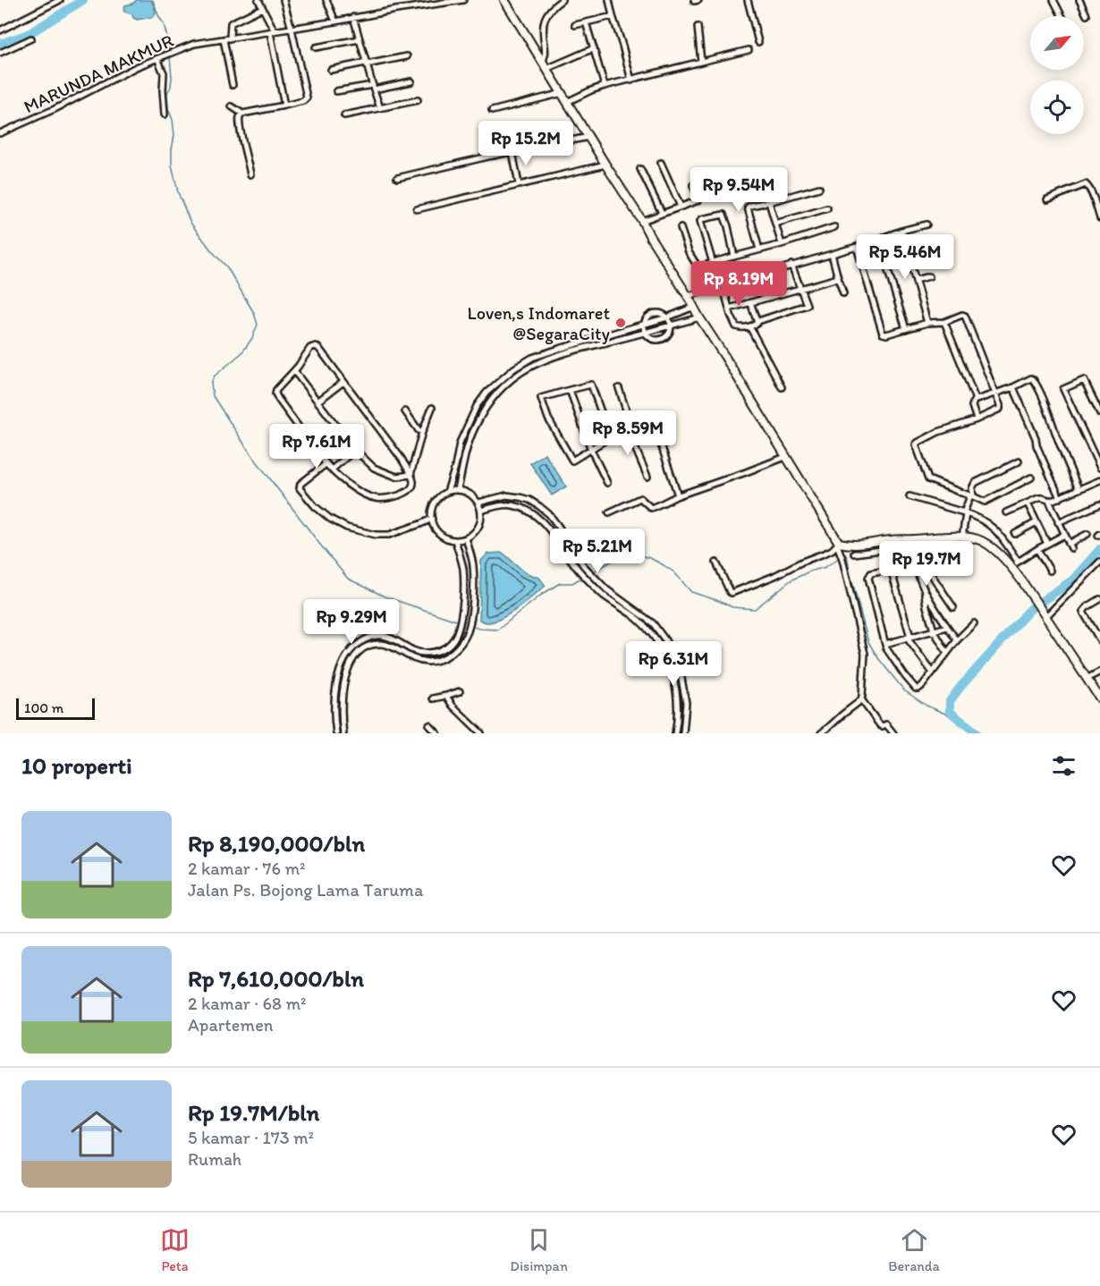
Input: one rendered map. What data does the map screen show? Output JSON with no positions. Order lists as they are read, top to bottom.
{
  "streets": {
    "street": ["MARUNDA MAKMUR"]
  },
  "places": ["Loven,s Indomaret @SegaraCity"],
  "scale_bar": "100 m",
  "north": "top right",
  "page": {
    "price": [
      "Rp 15.2M",
      "Rp 9.54M",
      "Rp 5.46M",
      "Rp 8.19M",
      "Rp 8.59M",
      "Rp 7.61M",
      "Rp 5.21M",
      "Rp 19.7M",
      "Rp 9.29M",
      "Rp 6.31M"
    ],
    "scale": "100 m",
    "heading": "10 properti",
    "list": [
      {
        "name": "Rp 8,190,000/bln",
        "note": "2 kamar · 76 m² · Jalan Ps. Bojong Lama Taruma"
      },
      {
        "name": "Rp 7,610,000/bln",
        "note": "2 kamar · 68 m² · Apartemen"
      },
      {
        "name": "Rp 19.7M/bln",
        "note": "5 kamar · 173 m² · Rumah"
      }
    ],
    "tabs": ["Peta", "Disimpan", "Beranda"]
  }
}
